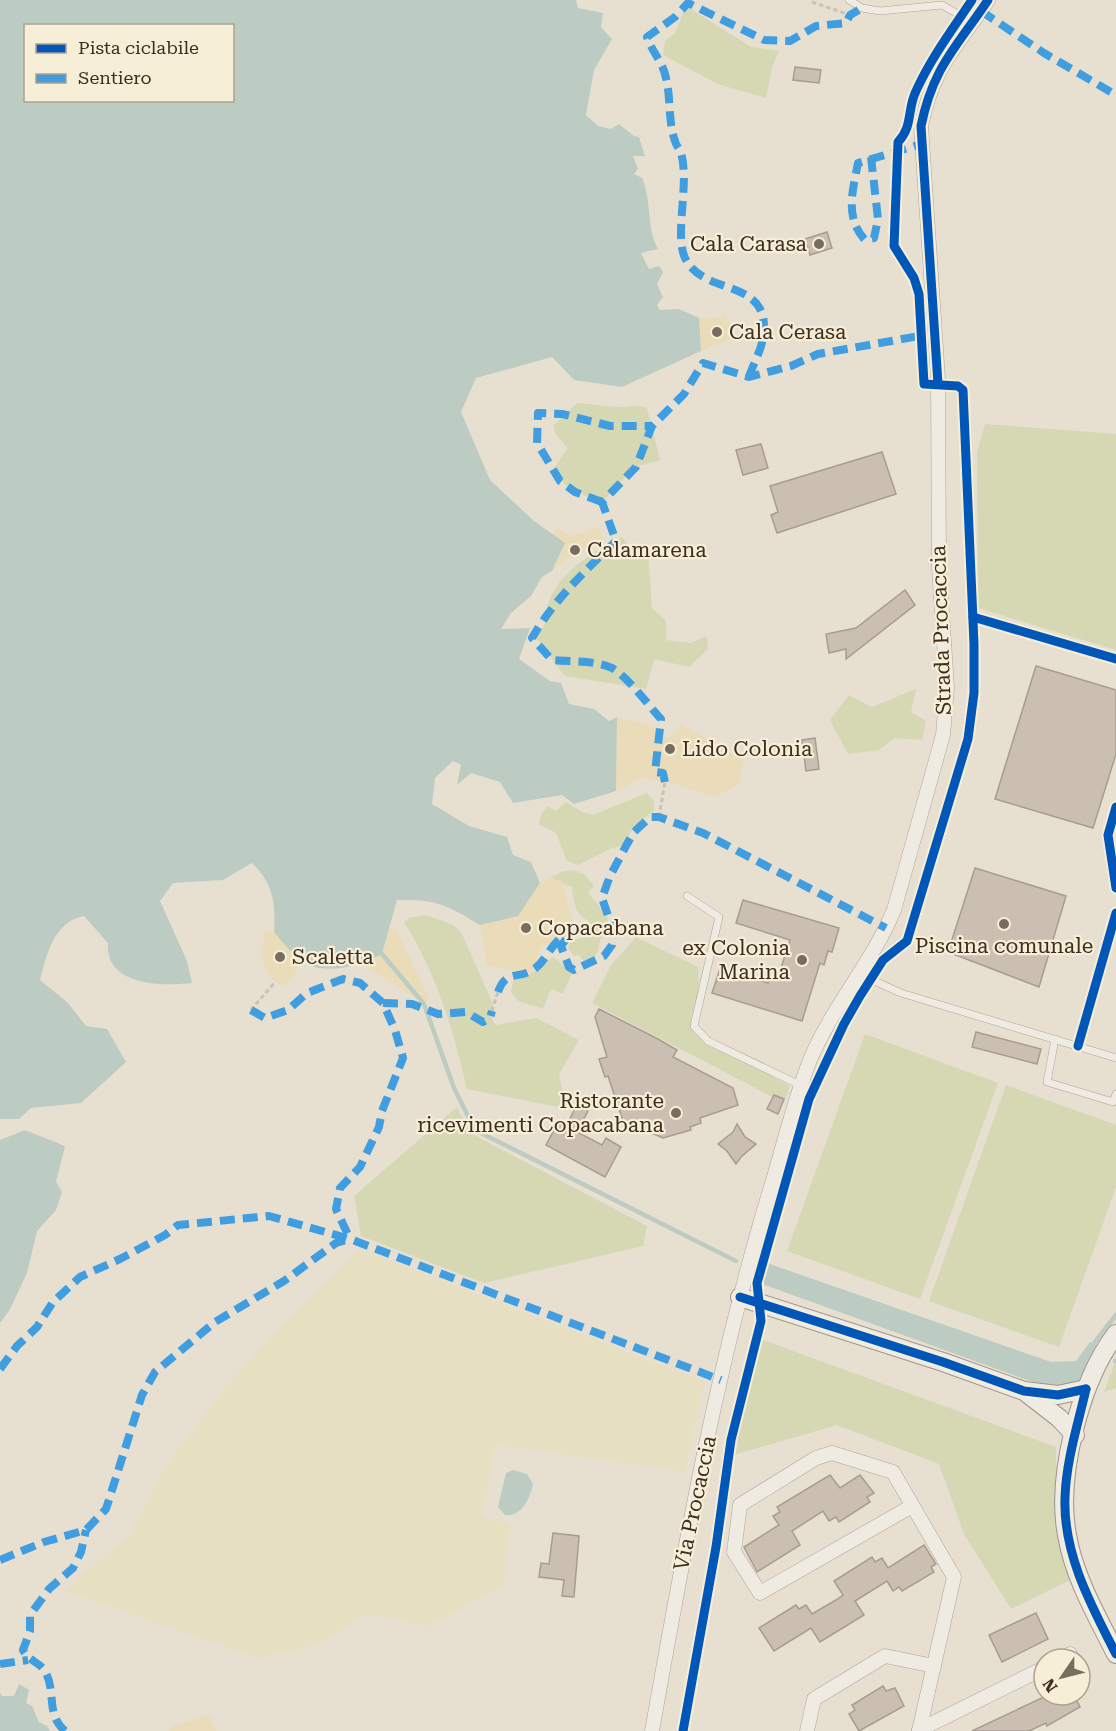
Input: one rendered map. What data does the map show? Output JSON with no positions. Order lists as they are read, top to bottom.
{
  "streets": {
    "street": ["Strada Procaccia", "Via Procaccia"]
  },
  "crossings": [
    ["Strada Procaccia", "Via Procaccia"]
  ],
  "places": [
    "Cala Carasa",
    "Cala Cerasa",
    "Calamarena",
    "Lido Colonia",
    "Piscina comunale",
    "Copacabana",
    "Scaletta",
    "ex Colonia Marina",
    "Ristorante ricevimenti Copacabana"
  ],
  "legend": ["Pista ciclabile", "Sentiero"],
  "north": "bottom left"
}
